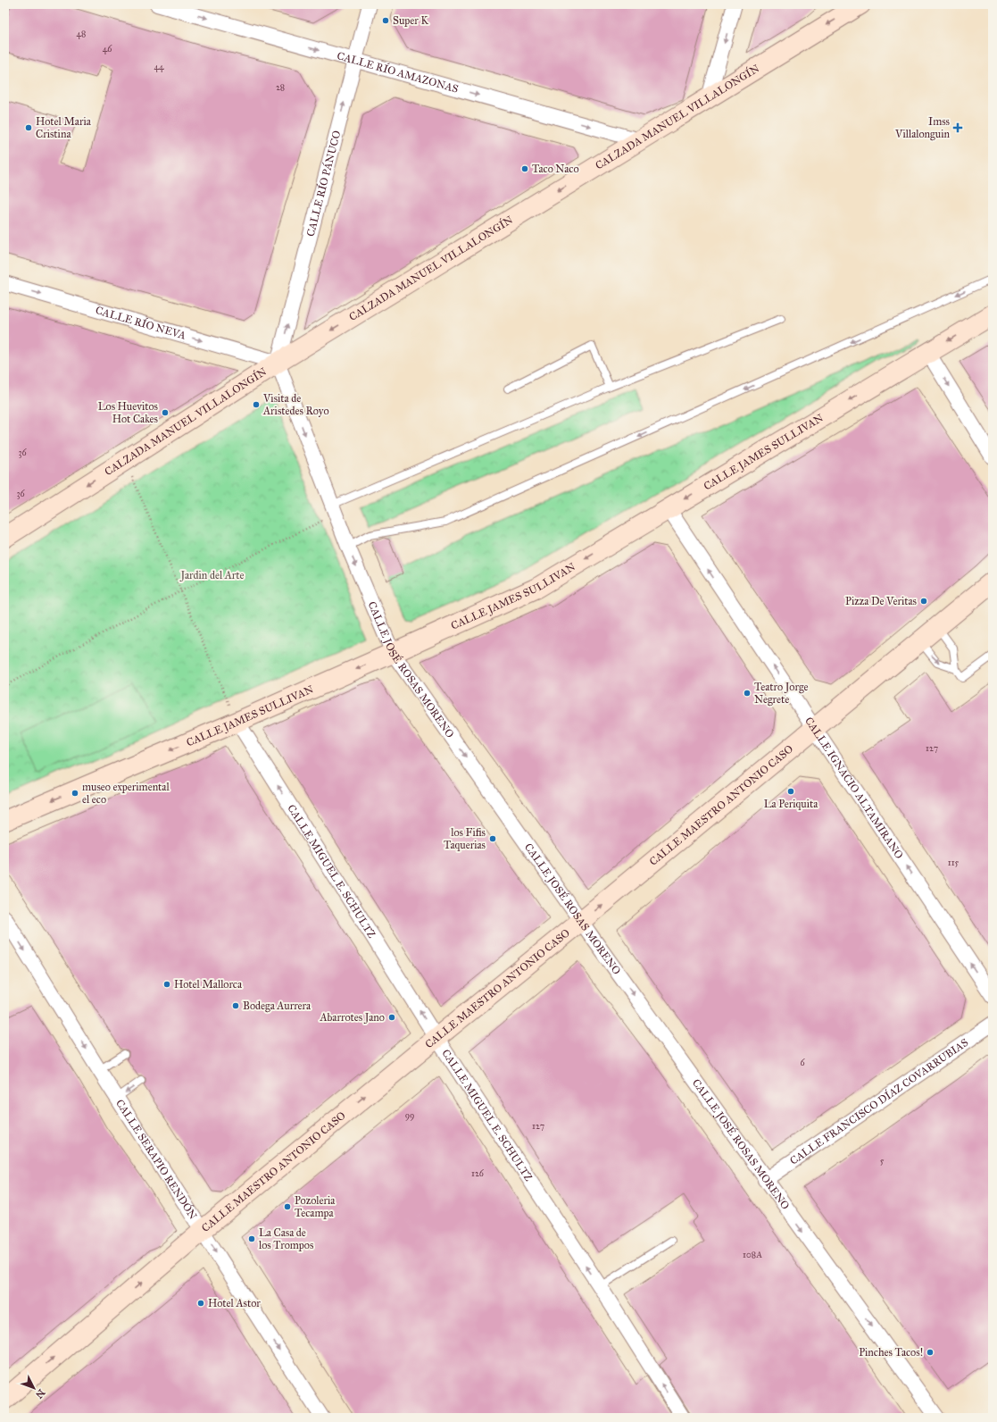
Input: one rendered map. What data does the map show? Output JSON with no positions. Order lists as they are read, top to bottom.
{
  "streets": {
    "main road": ["CALZADA MANUEL VILLALONGÍN", "CALLE JAMES SULLIVAN", "CALLE MAESTRO ANTONIO CASO"],
    "street": [
      "CALLE RÍO AMAZONAS",
      "CALLE RÍO PÁNUCO",
      "CALLE RÍO NEVA",
      "CALLE JOSÉ ROSAS MORENO",
      "CALLE IGNACIO ALTAMIRANO",
      "CALLE MIGUEL E. SCHULTZ",
      "CALLE FRANCISCO DÍAZ COVARRUBIAS",
      "CALLE SERAPIO RENDÓN"
    ]
  },
  "crossings": [
    ["CALLE RÍO AMAZONAS", "CALZADA MANUEL VILLALONGÍN"],
    ["CALLE RÍO AMAZONAS", "CALLE RÍO PÁNUCO"],
    ["CALZADA MANUEL VILLALONGÍN", "CALLE RÍO PÁNUCO"],
    ["CALZADA MANUEL VILLALONGÍN", "CALLE RÍO NEVA"],
    ["CALZADA MANUEL VILLALONGÍN", "CALLE JOSÉ ROSAS MORENO"],
    ["CALLE RÍO PÁNUCO", "CALLE RÍO NEVA"],
    ["CALLE RÍO PÁNUCO", "CALLE JOSÉ ROSAS MORENO"],
    ["CALLE RÍO NEVA", "CALLE JOSÉ ROSAS MORENO"],
    ["CALLE JAMES SULLIVAN", "CALLE JOSÉ ROSAS MORENO"],
    ["CALLE JAMES SULLIVAN", "CALLE IGNACIO ALTAMIRANO"],
    ["CALLE JAMES SULLIVAN", "CALLE MIGUEL E. SCHULTZ"],
    ["CALLE JOSÉ ROSAS MORENO", "CALLE MAESTRO ANTONIO CASO"],
    ["CALLE JOSÉ ROSAS MORENO", "CALLE FRANCISCO DÍAZ COVARRUBIAS"],
    ["CALLE IGNACIO ALTAMIRANO", "CALLE MAESTRO ANTONIO CASO"],
    ["CALLE MAESTRO ANTONIO CASO", "CALLE MIGUEL E. SCHULTZ"],
    ["CALLE MAESTRO ANTONIO CASO", "CALLE SERAPIO RENDÓN"]
  ],
  "one_way": [
    "CALLE RÍO AMAZONAS",
    "CALZADA MANUEL VILLALONGÍN",
    "CALLE RÍO PÁNUCO",
    "CALLE RÍO NEVA",
    "CALLE JAMES SULLIVAN",
    "CALLE JOSÉ ROSAS MORENO",
    "CALLE IGNACIO ALTAMIRANO",
    "CALLE MAESTRO ANTONIO CASO",
    "CALLE MIGUEL E. SCHULTZ",
    "CALLE SERAPIO RENDÓN"
  ],
  "parks": ["Jardin del Arte"],
  "places": {
    "other": [
      "Super K",
      "Hotel Maria Cristina",
      "Taco Naco",
      "Visita de Aristedes Royo",
      "Los Huevitos Hot Cakes",
      "Pizza De Veritas",
      "Teatro Jorge Negrete",
      "La Periquita",
      "museo experimental el eco",
      "los Fifis Taquerias",
      "Hotel Mallorca",
      "Bodega Aurrera",
      "Abarrotes Jano",
      "Pozoleria Tecampa",
      "La Casa de los Trompos",
      "Hotel Astor",
      "Pinches Tacos!"
    ],
    "health": ["Imss Villalonguin"]
  },
  "house_numbers": [
    "48",
    "46",
    "44",
    "28",
    "36",
    "36",
    "127",
    "115",
    "6",
    "99",
    "127",
    "5",
    "126",
    "108A"
  ],
  "north": "bottom right"
}
